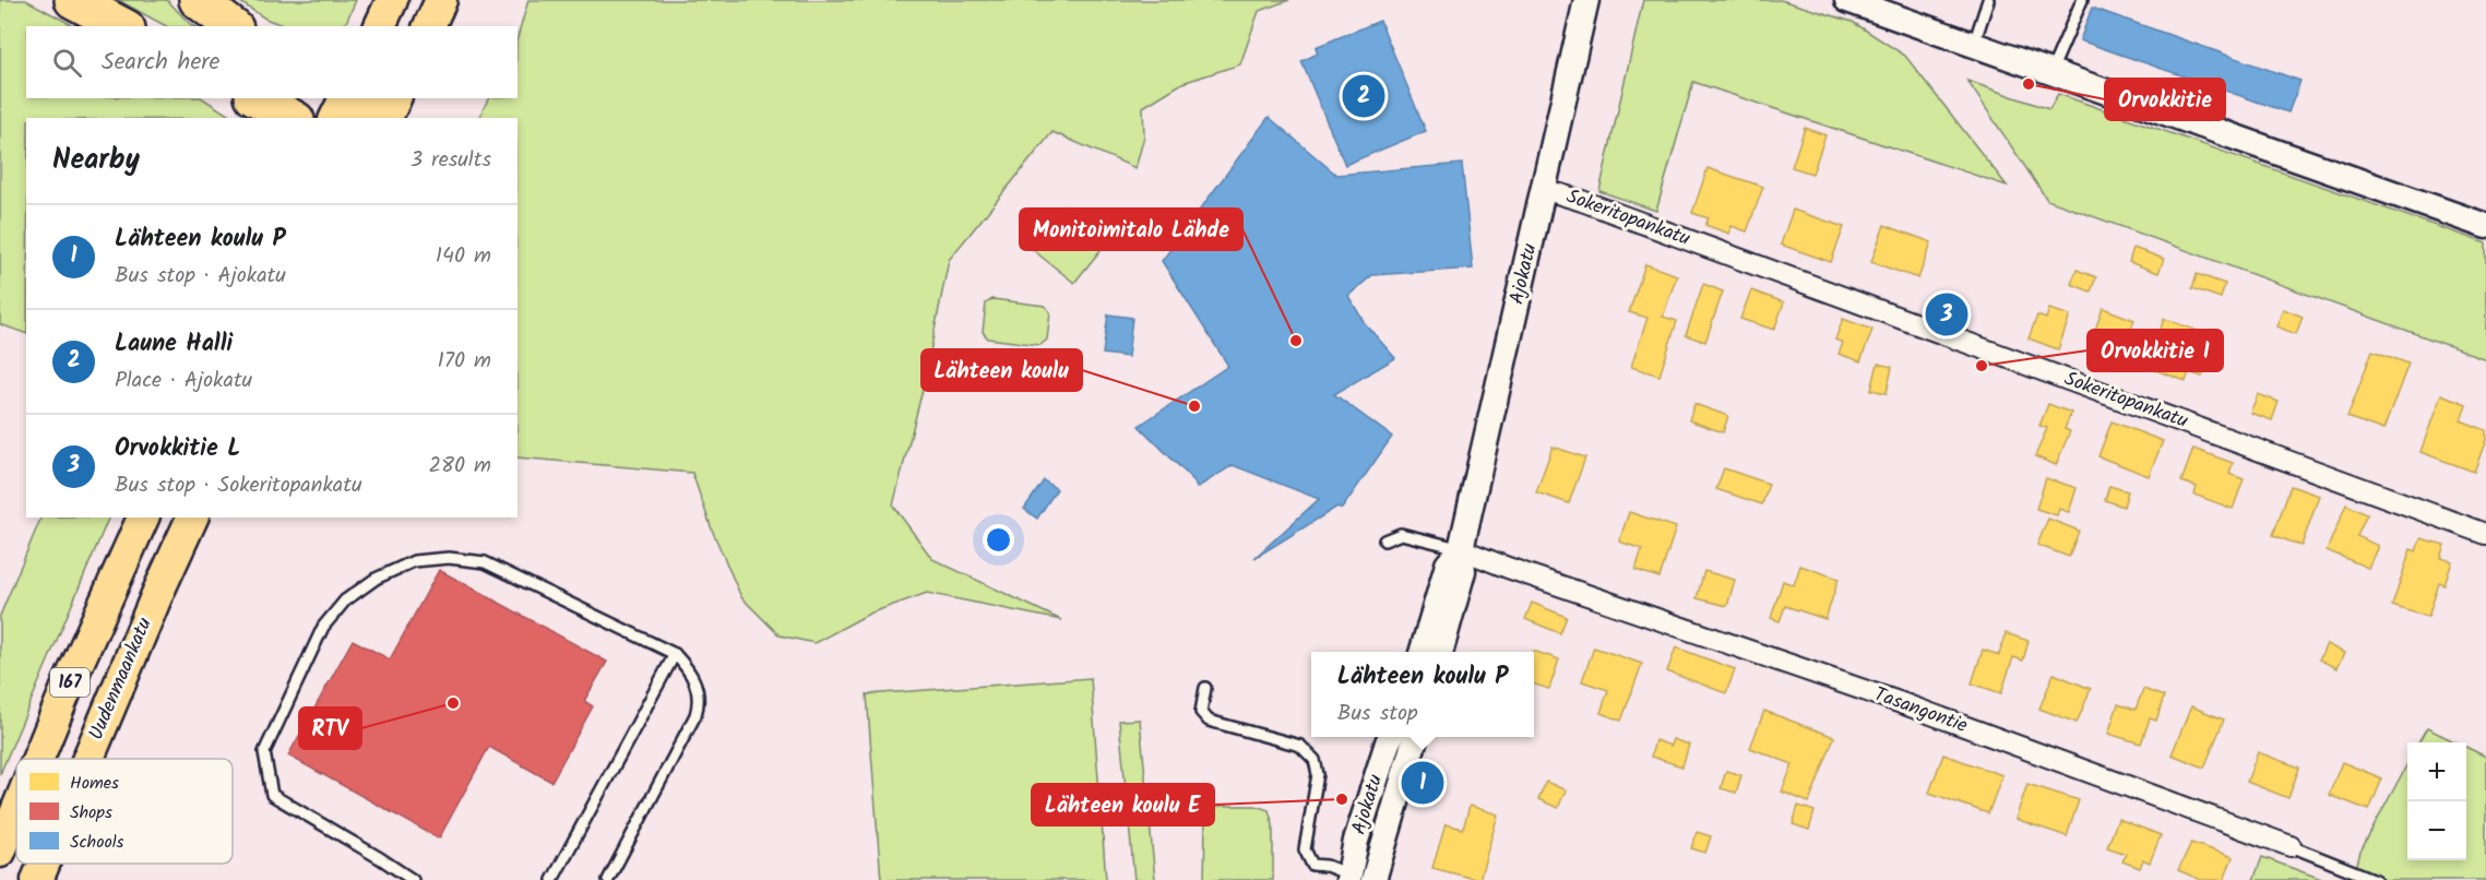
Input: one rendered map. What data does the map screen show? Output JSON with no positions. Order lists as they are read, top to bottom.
{
  "streets": {
    "main road": ["Uudenmaankatu", "167"],
    "street": ["Sokeritopankatu", "Ajokatu", "Tasangontie"]
  },
  "crossings": [
    ["Sokeritopankatu", "Ajokatu"],
    ["Ajokatu", "Tasangontie"]
  ],
  "places": [
    "Orvokkitie",
    "Monitoimitalo Lähde",
    "Orvokkitie I",
    "Lähteen koulu",
    "RTV",
    "Lähteen koulu E"
  ],
  "legend": ["Homes", "Shops", "Schools"],
  "page": {
    "search": "Search here",
    "pins": ["2", "3", "1"],
    "heading": ["Nearby", "3 results"],
    "list": [
      {
        "mark": "1",
        "name": "Lähteen koulu P",
        "note": "Bus stop · Ajokatu",
        "value": "140 m"
      },
      {
        "mark": "2",
        "name": "Laune Halli",
        "note": "Place · Ajokatu",
        "value": "170 m"
      },
      {
        "mark": "3",
        "name": "Orvokkitie L",
        "note": "Bus stop · Sokeritopankatu",
        "value": "280 m"
      }
    ],
    "popup": ["Lähteen koulu P", "Bus stop"],
    "map_buttons": ["+", "−"]
  }
}
